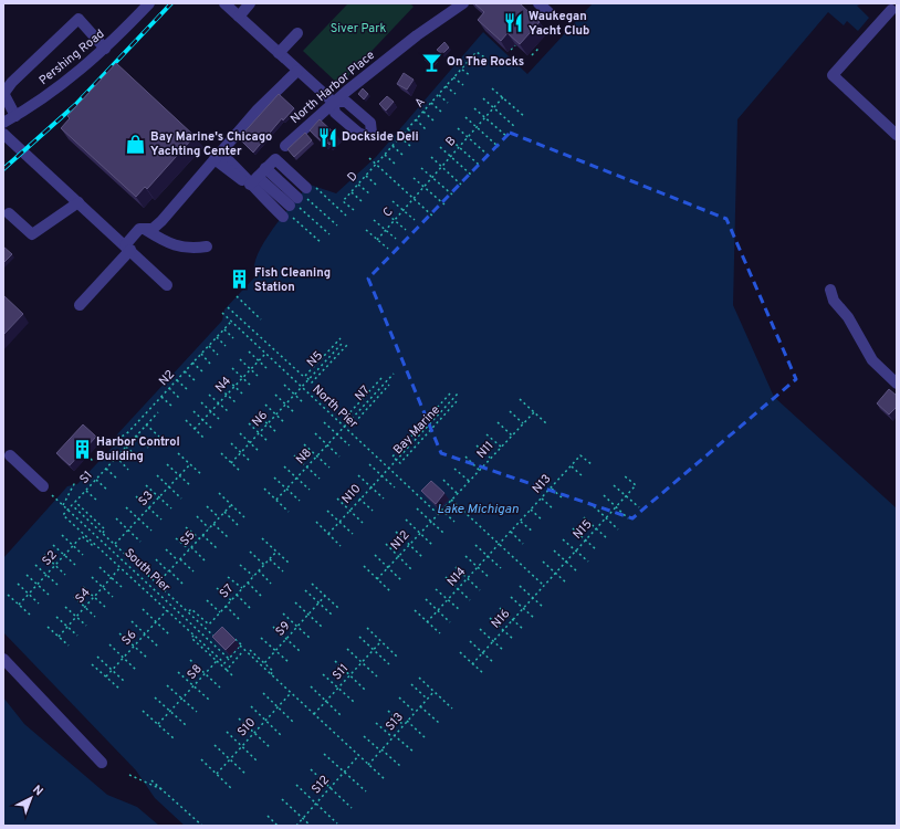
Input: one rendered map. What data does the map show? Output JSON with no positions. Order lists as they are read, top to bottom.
{
  "streets": {
    "street": ["Pershing Road", "North Harbor Place"],
    "path": [
      "A",
      "B",
      "D",
      "C",
      "N5",
      "N2",
      "N4",
      "N7",
      "North Pier",
      "N6",
      "Bay Marine",
      "N11",
      "N8",
      "S1",
      "N13",
      "N10",
      "S3",
      "N15",
      "S5",
      "N12",
      "S2",
      "South Pier",
      "N14",
      "S7",
      "S4",
      "N16",
      "S9",
      "S6",
      "S8",
      "S11",
      "S13",
      "S10",
      "S12"
    ]
  },
  "crossings": [
    ["A", "D"],
    ["B", "C"],
    ["N5", "N6"],
    ["N2", "North Pier"],
    ["N4", "North Pier"],
    ["N7", "N8"],
    ["North Pier", "N12"],
    ["Bay Marine", "N10"],
    ["N11", "N12"],
    ["N13", "N14"],
    ["N15", "N16"]
  ],
  "water": ["Lake Michigan"],
  "parks": ["Siver Park"],
  "places": {
    "restaurant": ["Waukegan Yacht Club", "Dockside Deli"],
    "bar": ["On The Rocks"],
    "shop": ["Bay Marine's Chicago Yachting Center"],
    "building": ["Fish Cleaning Station", "Harbor Control Building"]
  },
  "north": "top right"
}
